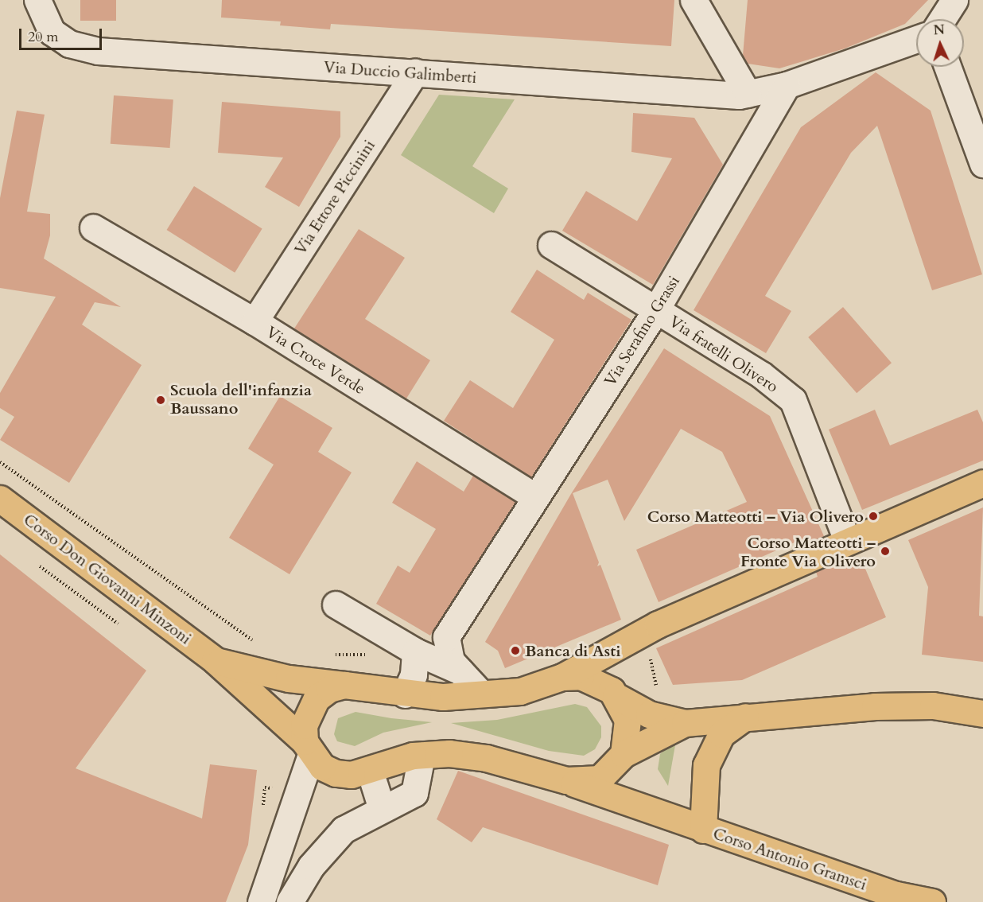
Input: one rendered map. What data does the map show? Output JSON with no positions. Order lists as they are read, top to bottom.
{
  "streets": {
    "main road": ["Corso Don Giovanni Minzoni", "Corso Antonio Gramsci"],
    "street": [
      "Via Duccio Galimberti",
      "Via Ettore Piccinini",
      "Via Serafino Grassi",
      "Via fratelli Olivero",
      "Via Croce Verde"
    ]
  },
  "crossings": [
    ["Via Duccio Galimberti", "Via Ettore Piccinini"],
    ["Via Duccio Galimberti", "Via Serafino Grassi"],
    ["Via Ettore Piccinini", "Via Croce Verde"],
    ["Via Serafino Grassi", "Via fratelli Olivero"],
    ["Via Serafino Grassi", "Via Croce Verde"],
    ["Via Serafino Grassi", "Corso Don Giovanni Minzoni"],
    ["Corso Don Giovanni Minzoni", "Corso Antonio Gramsci"]
  ],
  "places": [
    "Scuola dell'infanzia Baussano",
    "Corso Matteotti – Via Olivero",
    "Corso Matteotti – Fronte Via Olivero",
    "Banca di Asti"
  ],
  "scale_bar": "20 m",
  "north": "top"
}
